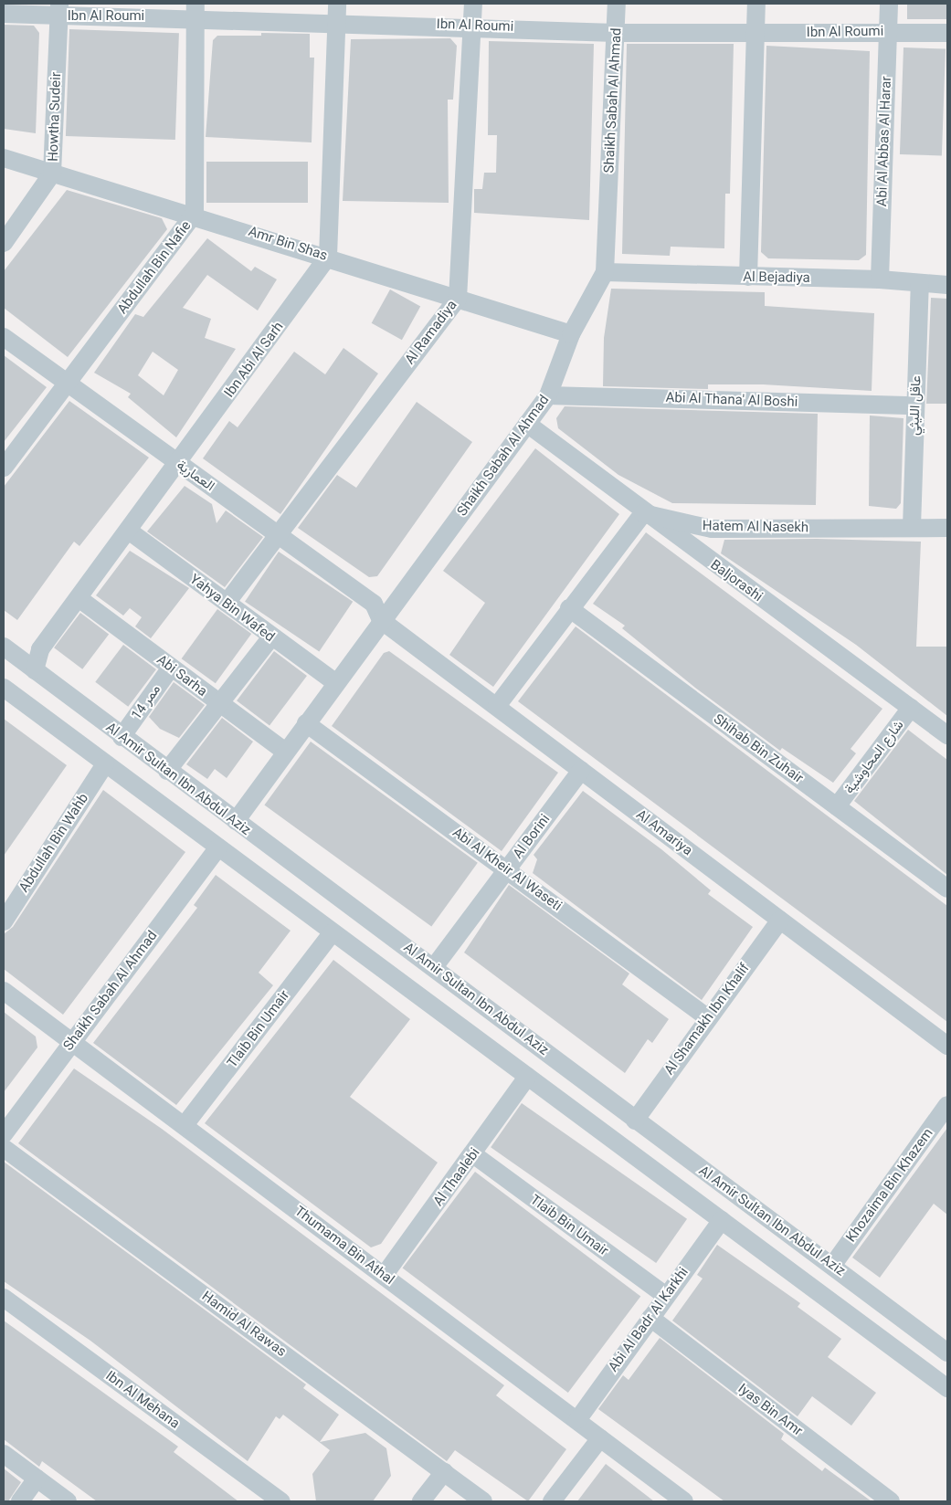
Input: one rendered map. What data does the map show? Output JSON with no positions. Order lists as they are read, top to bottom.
{
  "streets": {
    "street": [
      "Ibn Al Roumi",
      "Shaikh Sabah Al Ahmad",
      "Howtha Sudeir",
      "Abi Al Abbas Al Harar",
      "Amr Bin Shas",
      "Abdullah Bin Nafie",
      "Al Bejadiya",
      "Al Ramadiya",
      "Ibn Abi Al Sarh",
      "Abi Al Thana' Al Boshi",
      "عاقل الليثي",
      "العمارية",
      "Hatem Al Nasekh",
      "Baljorashi",
      "Yahya Bin Wafed",
      "Abi Sarha",
      "ممر 14",
      "Shihab Bin Zuhair",
      "شارع المحاوشية",
      "Al Amir Sultan Ibn Abdul Aziz",
      "Al Amariya",
      "Al Borini",
      "Abdullah Bin Wahb",
      "Abi Al Kheir Al Waseti",
      "Al Shamakh Ibn Khalif",
      "Tlaib Bin Umair",
      "Al Thaalebi",
      "Khozaima Bin Khazem",
      "Thumama Bin Athal",
      "Abi Al Badr Al Karkhi",
      "Hamid Al Rawas",
      "Ibn Al Mehana",
      "Iyas Bin Amr"
    ]
  },
  "crossings": [
    ["Ibn Al Roumi", "Shaikh Sabah Al Ahmad"],
    ["Ibn Al Roumi", "Howtha Sudeir"],
    ["Ibn Al Roumi", "Abi Al Abbas Al Harar"],
    ["Ibn Al Roumi", "Abdullah Bin Nafie"],
    ["Ibn Al Roumi", "Al Ramadiya"],
    ["Shaikh Sabah Al Ahmad", "Amr Bin Shas"],
    ["Shaikh Sabah Al Ahmad", "Al Bejadiya"],
    ["Shaikh Sabah Al Ahmad", "Abi Al Thana' Al Boshi"],
    ["Shaikh Sabah Al Ahmad", "العمارية"],
    ["Shaikh Sabah Al Ahmad", "Baljorashi"],
    ["Shaikh Sabah Al Ahmad", "Yahya Bin Wafed"],
    ["Shaikh Sabah Al Ahmad", "Abi Sarha"],
    ["Shaikh Sabah Al Ahmad", "Al Amir Sultan Ibn Abdul Aziz"],
    ["Shaikh Sabah Al Ahmad", "Al Amariya"],
    ["Shaikh Sabah Al Ahmad", "Abi Al Kheir Al Waseti"],
    ["Shaikh Sabah Al Ahmad", "Thumama Bin Athal"],
    ["Howtha Sudeir", "Amr Bin Shas"],
    ["Abi Al Abbas Al Harar", "Al Bejadiya"],
    ["Amr Bin Shas", "Abdullah Bin Nafie"],
    ["Amr Bin Shas", "Al Ramadiya"],
    ["Amr Bin Shas", "Ibn Abi Al Sarh"],
    ["Abdullah Bin Nafie", "العمارية"],
    ["Al Bejadiya", "عاقل الليثي"],
    ["Al Ramadiya", "العمارية"],
    ["Al Ramadiya", "Yahya Bin Wafed"],
    ["Ibn Abi Al Sarh", "العمارية"],
    ["Ibn Abi Al Sarh", "Yahya Bin Wafed"],
    ["Ibn Abi Al Sarh", "Abi Sarha"],
    ["Ibn Abi Al Sarh", "Al Amir Sultan Ibn Abdul Aziz"],
    ["Abi Al Thana' Al Boshi", "عاقل الليثي"],
    ["عاقل الليثي", "Hatem Al Nasekh"],
    ["العمارية", "Al Amariya"],
    ["Hatem Al Nasekh", "Baljorashi"],
    ["Baljorashi", "شارع المحاوشية"],
    ["Abi Sarha", "ممر 14"],
    ["ممر 14", "Al Amir Sultan Ibn Abdul Aziz"],
    ["Shihab Bin Zuhair", "شارع المحاوشية"],
    ["Al Amir Sultan Ibn Abdul Aziz", "Al Borini"],
    ["Al Amir Sultan Ibn Abdul Aziz", "Abdullah Bin Wahb"],
    ["Al Amir Sultan Ibn Abdul Aziz", "Al Shamakh Ibn Khalif"],
    ["Al Amir Sultan Ibn Abdul Aziz", "Tlaib Bin Umair"],
    ["Al Amir Sultan Ibn Abdul Aziz", "Al Thaalebi"],
    ["Al Amir Sultan Ibn Abdul Aziz", "Khozaima Bin Khazem"],
    ["Al Amir Sultan Ibn Abdul Aziz", "Abi Al Badr Al Karkhi"],
    ["Al Amariya", "Al Borini"],
    ["Al Amariya", "Al Shamakh Ibn Khalif"],
    ["Al Borini", "Abi Al Kheir Al Waseti"],
    ["Abi Al Kheir Al Waseti", "Al Shamakh Ibn Khalif"],
    ["Tlaib Bin Umair", "Al Thaalebi"],
    ["Tlaib Bin Umair", "Thumama Bin Athal"],
    ["Tlaib Bin Umair", "Abi Al Badr Al Karkhi"],
    ["Al Thaalebi", "Thumama Bin Athal"],
    ["Thumama Bin Athal", "Abi Al Badr Al Karkhi"],
    ["Abi Al Badr Al Karkhi", "Iyas Bin Amr"]
  ]
}
